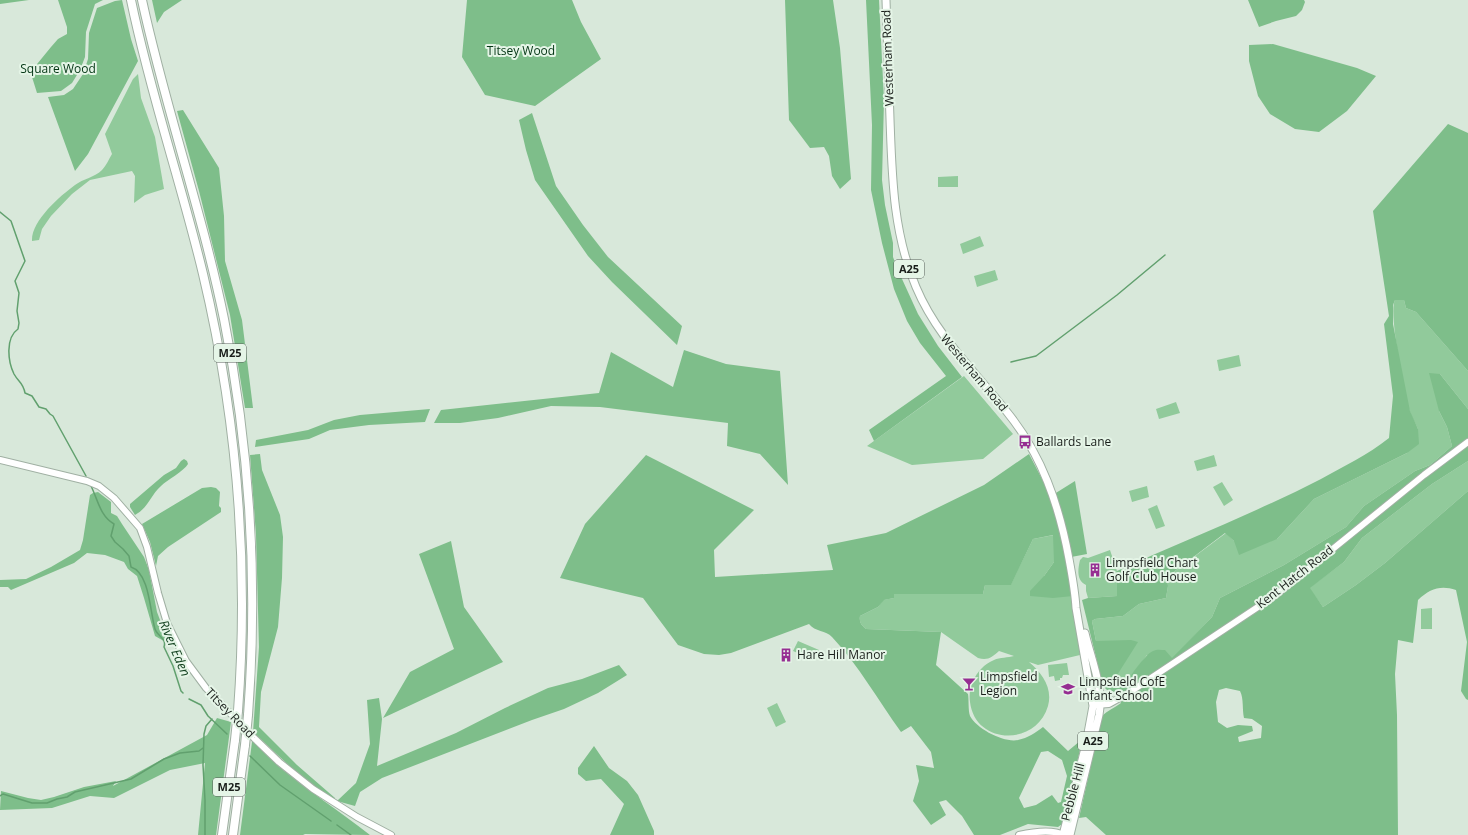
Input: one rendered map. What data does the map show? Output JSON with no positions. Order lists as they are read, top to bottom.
{
  "streets": {
    "highway": ["M25"],
    "main road": [
      "Westerham Road",
      "A25",
      "Kent Hatch Road",
      "Titsey Road",
      "Pebble Hill"
    ]
  },
  "crossings": [
    ["Westerham Road", "Kent Hatch Road"],
    ["Westerham Road", "Pebble Hill"],
    ["Kent Hatch Road", "Pebble Hill"]
  ],
  "water": ["River Eden"],
  "parks": ["Titsey Wood", "Square Wood"],
  "places": {
    "bus stop": ["Ballards Lane"],
    "building": ["Limpsfield Chart Golf Club House", "Hare Hill Manor"],
    "bar": ["Limpsfield Legion"],
    "school or university": ["Limpsfield CofE Infant School"]
  }
}
